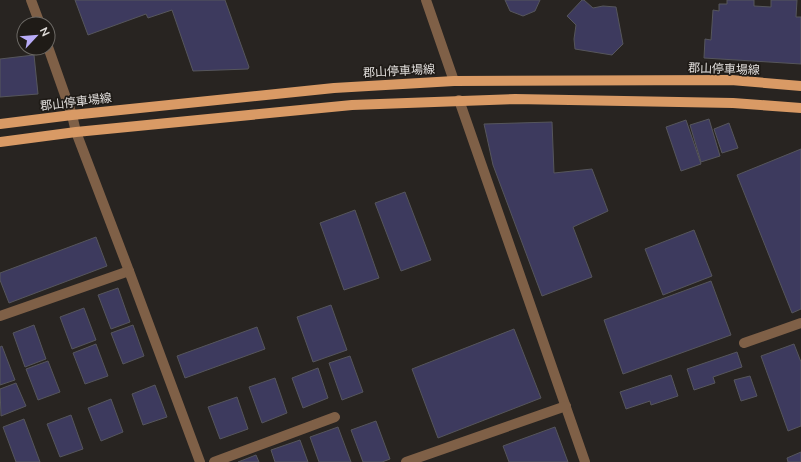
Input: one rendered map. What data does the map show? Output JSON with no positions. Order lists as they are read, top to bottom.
{
  "streets": {
    "main road": ["郡山停車場線"]
  },
  "north": "top right"
}
